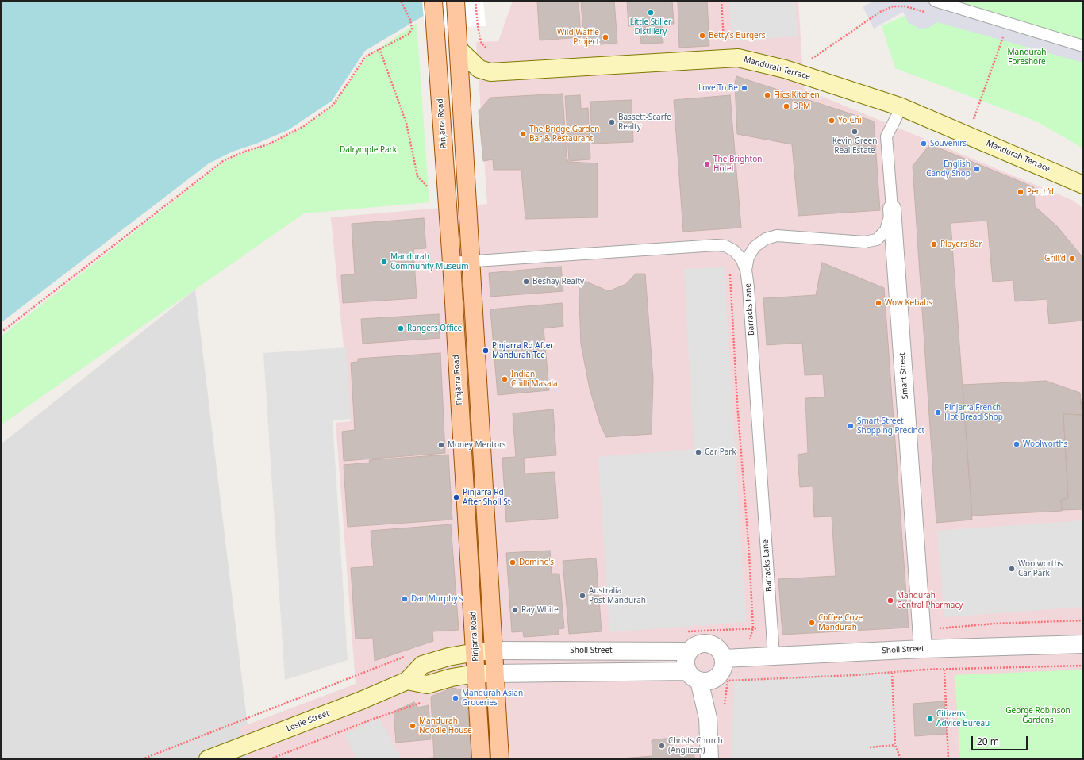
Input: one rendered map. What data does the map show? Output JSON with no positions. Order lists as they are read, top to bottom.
{
  "streets": {
    "main road": ["Pinjarra Road"],
    "street": [
      "Mandurah Terrace",
      "Smart Street",
      "Sholl Street",
      "Leslie Street"
    ],
    "lane": ["Barracks Lane"]
  },
  "crossings": [
    ["Mandurah Terrace", "Smart Street"],
    ["Pinjarra Road", "Barracks Lane"],
    ["Pinjarra Road", "Leslie Street"],
    ["Barracks Lane", "Sholl Street"],
    ["Smart Street", "Sholl Street"],
    ["Sholl Street", "Leslie Street"]
  ],
  "parks": ["Mandurah Foreshore", "Dalrymple Park", "George Robinson Gardens"],
  "places": [
    "Little Stiller Distillery",
    "Betty's Burgers",
    "Wild Waffle Project",
    "Love To Be",
    "Flics Kitchen",
    "DPM",
    "Yo-Chi",
    "Bassett-Scarfe Realty",
    "Kevin Green Real Estate",
    "The Bridge Garden Bar & Restaurant",
    "Souvenirs",
    "The Brighton Hotel",
    "English Candy Shop",
    "Perch’d",
    "Players Bar",
    "Grill'd",
    "Mandurah Community Museum",
    "Beshay Realty",
    "Wow Kebabs",
    "Rangers Office",
    "Pinjarra Rd After Mandurah Tce",
    "Indian Chilli Masala",
    "Pinjarra French Hot Bread Shop",
    "Smart Street Shopping Precinct",
    "Woolworths",
    "Money Mentors",
    "Car Park",
    "Pinjarra Rd After Sholl St",
    "Domino's",
    "Woolworths Car Park",
    "Australia Post Mandurah",
    "Dan Murphy's",
    "Mandurah Central Pharmacy",
    "Ray White",
    "Coffee Cove Mandurah",
    "Mandurah Asian Groceries",
    "Citizens Advice Bureau",
    "Mandurah Noodle House",
    "Christs Church (Anglican)"
  ],
  "scale_bar": "20 m"
}
